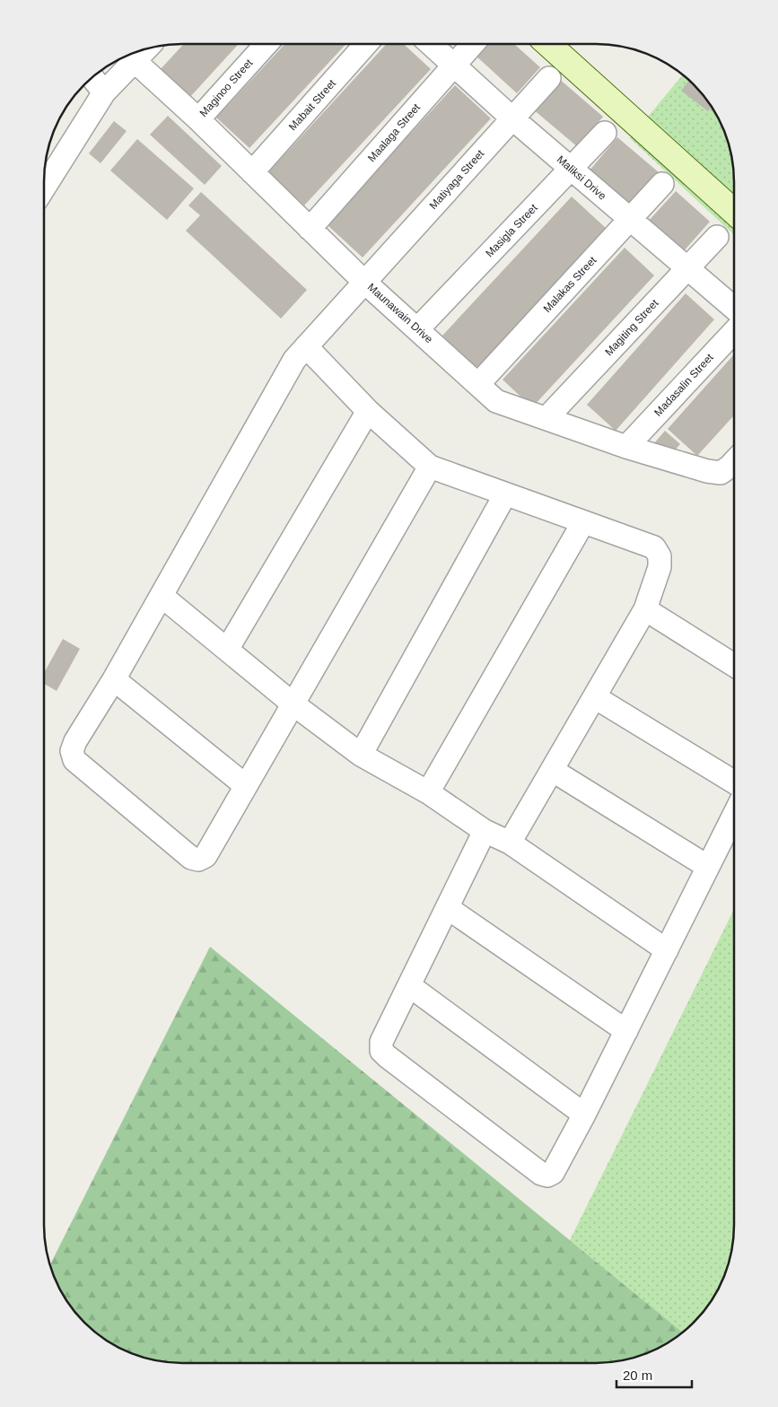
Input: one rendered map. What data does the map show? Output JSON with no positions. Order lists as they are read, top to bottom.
{
  "streets": {
    "street": [
      "Maginoo Street",
      "Mabait Street",
      "Maalaga Street",
      "Maliksi Drive",
      "Matiyaga Street",
      "Masigla Street",
      "Malakas Street",
      "Maunawain Drive",
      "Magiting Street",
      "Madasalin Street"
    ]
  },
  "crossings": [
    ["Maginoo Street", "Maunawain Drive"],
    ["Mabait Street", "Maunawain Drive"],
    ["Maalaga Street", "Maliksi Drive"],
    ["Maalaga Street", "Maunawain Drive"],
    ["Maliksi Drive", "Matiyaga Street"],
    ["Maliksi Drive", "Masigla Street"],
    ["Maliksi Drive", "Malakas Street"],
    ["Maliksi Drive", "Magiting Street"],
    ["Matiyaga Street", "Maunawain Drive"],
    ["Masigla Street", "Maunawain Drive"],
    ["Malakas Street", "Maunawain Drive"],
    ["Maunawain Drive", "Magiting Street"],
    ["Maunawain Drive", "Madasalin Street"]
  ],
  "scale_bar": "20 m"
}
